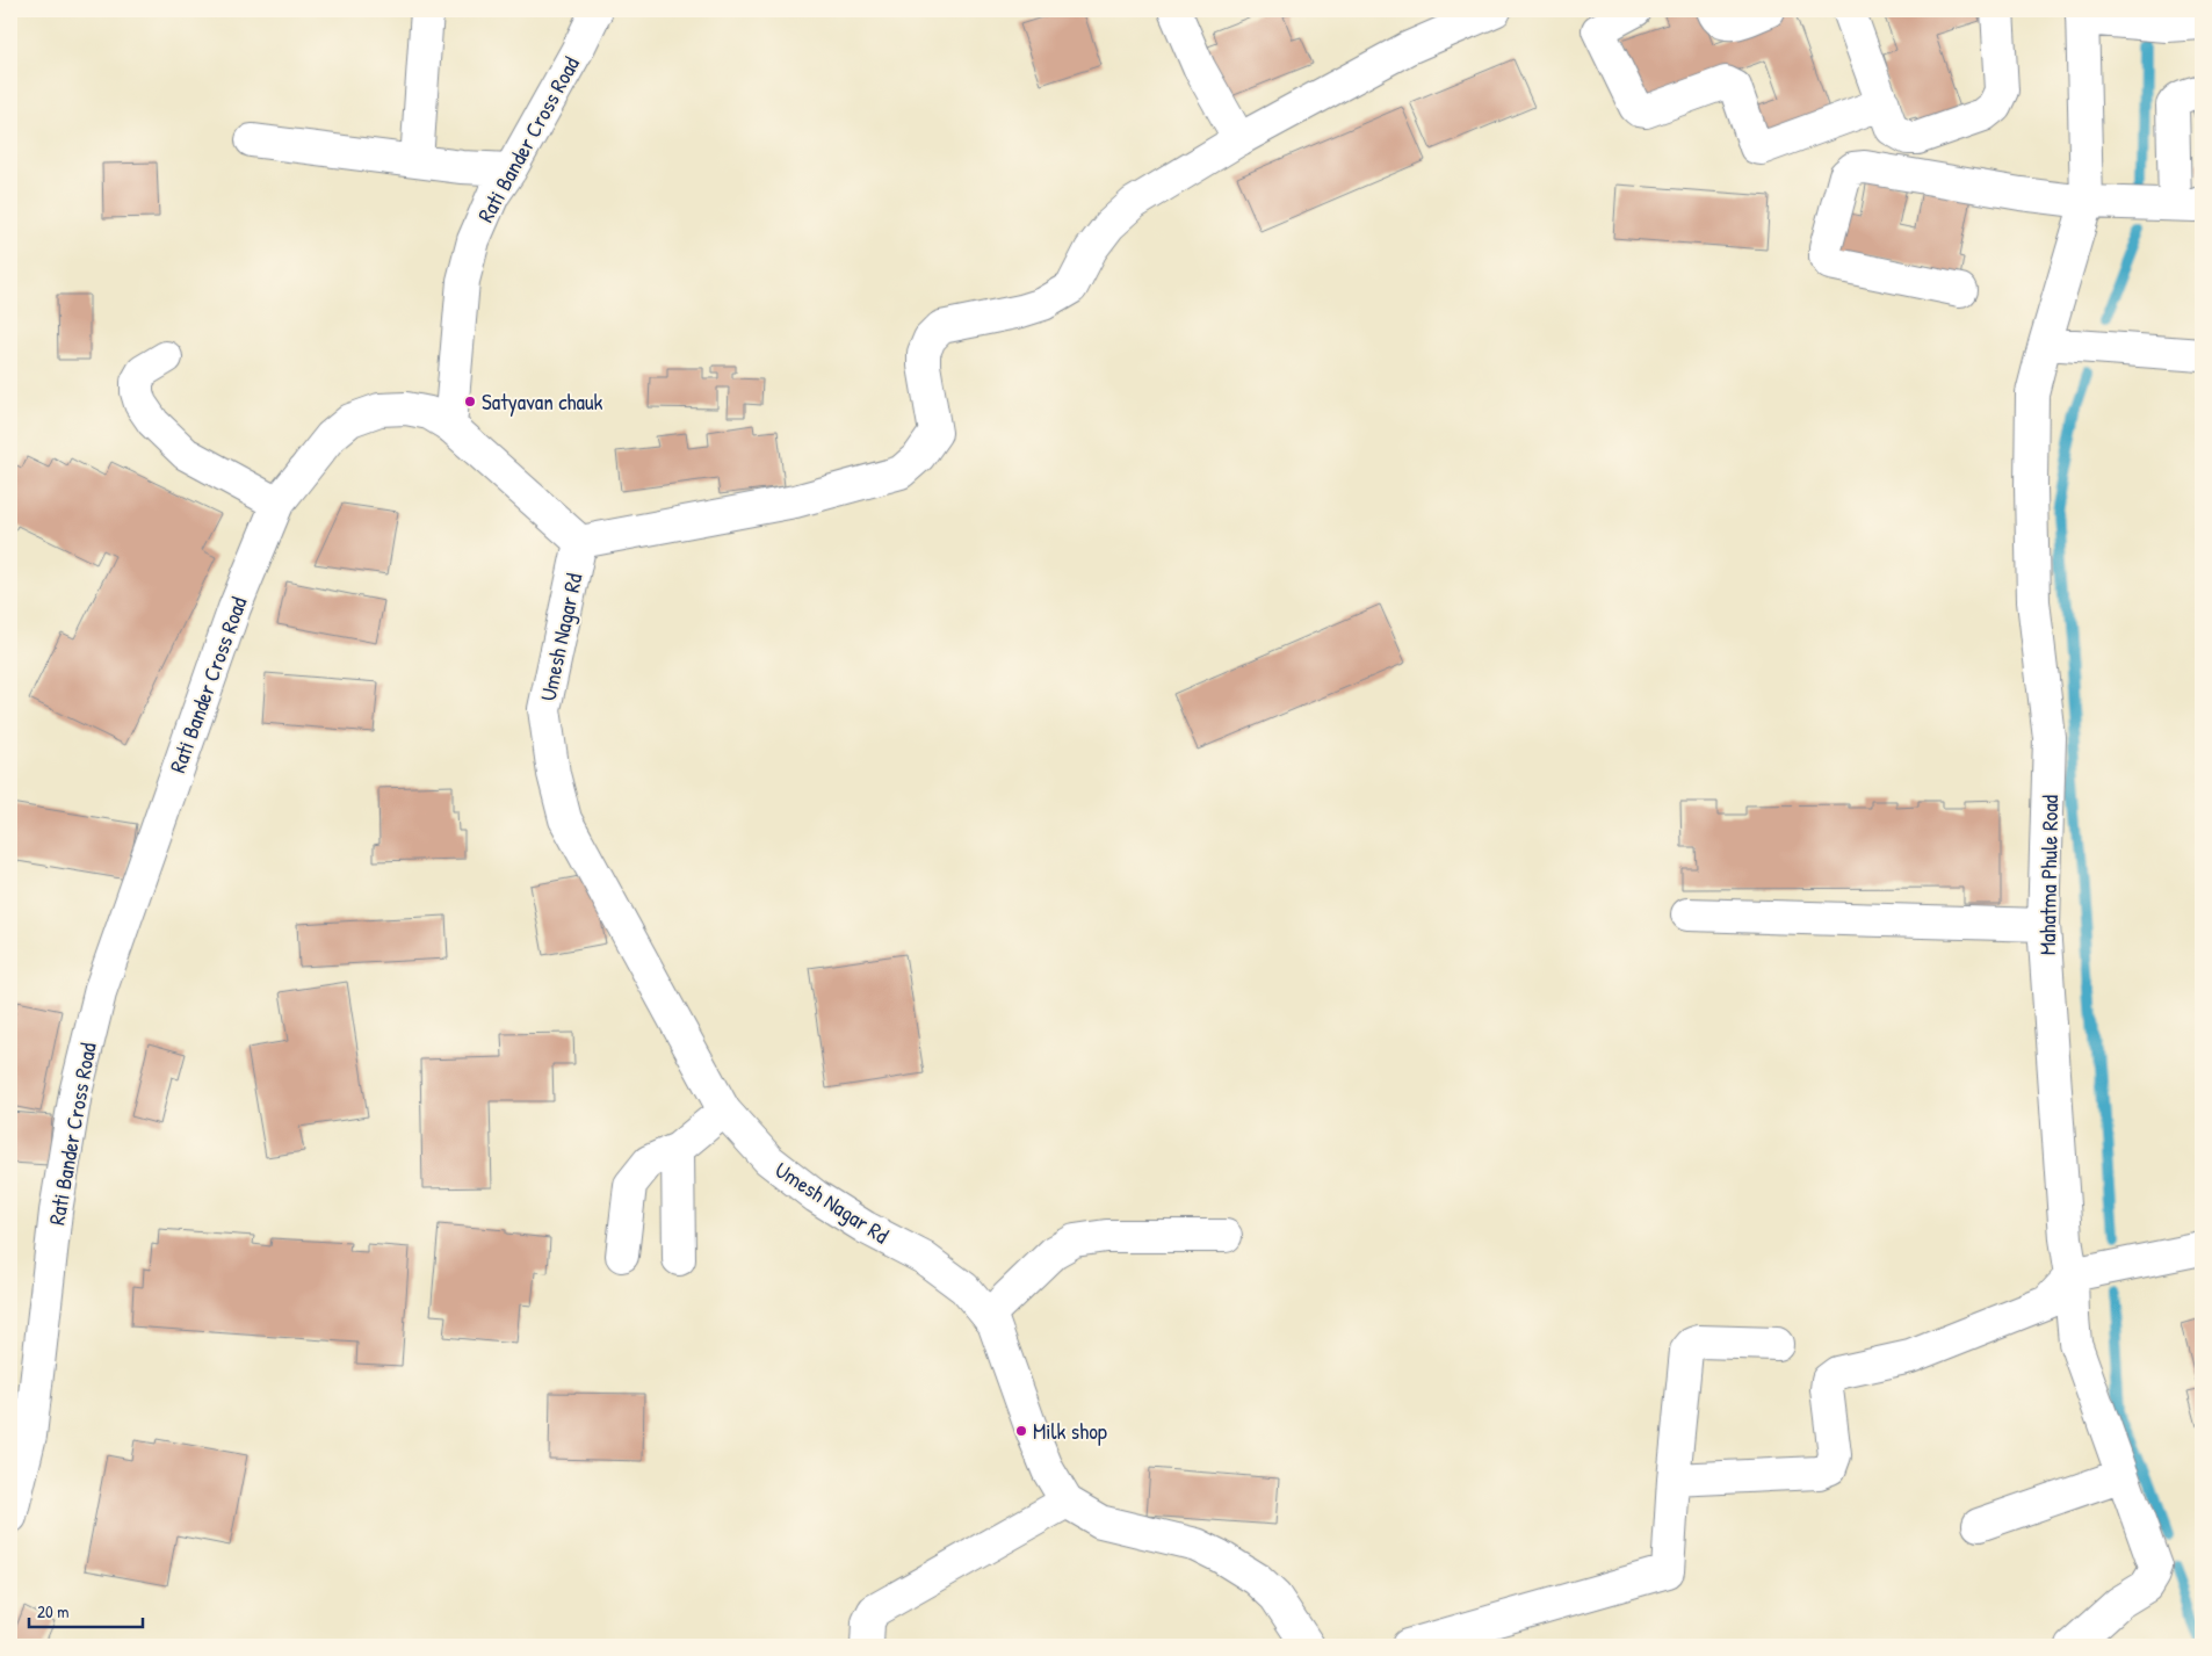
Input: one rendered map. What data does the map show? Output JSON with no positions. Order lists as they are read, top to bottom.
{
  "streets": {
    "street": ["Rati Bander Cross Road", "Umesh Nagar Rd", "Mahatma Phule Road"]
  },
  "places": ["Satyavan chauk", "Milk shop"],
  "scale_bar": "20 m"
}
